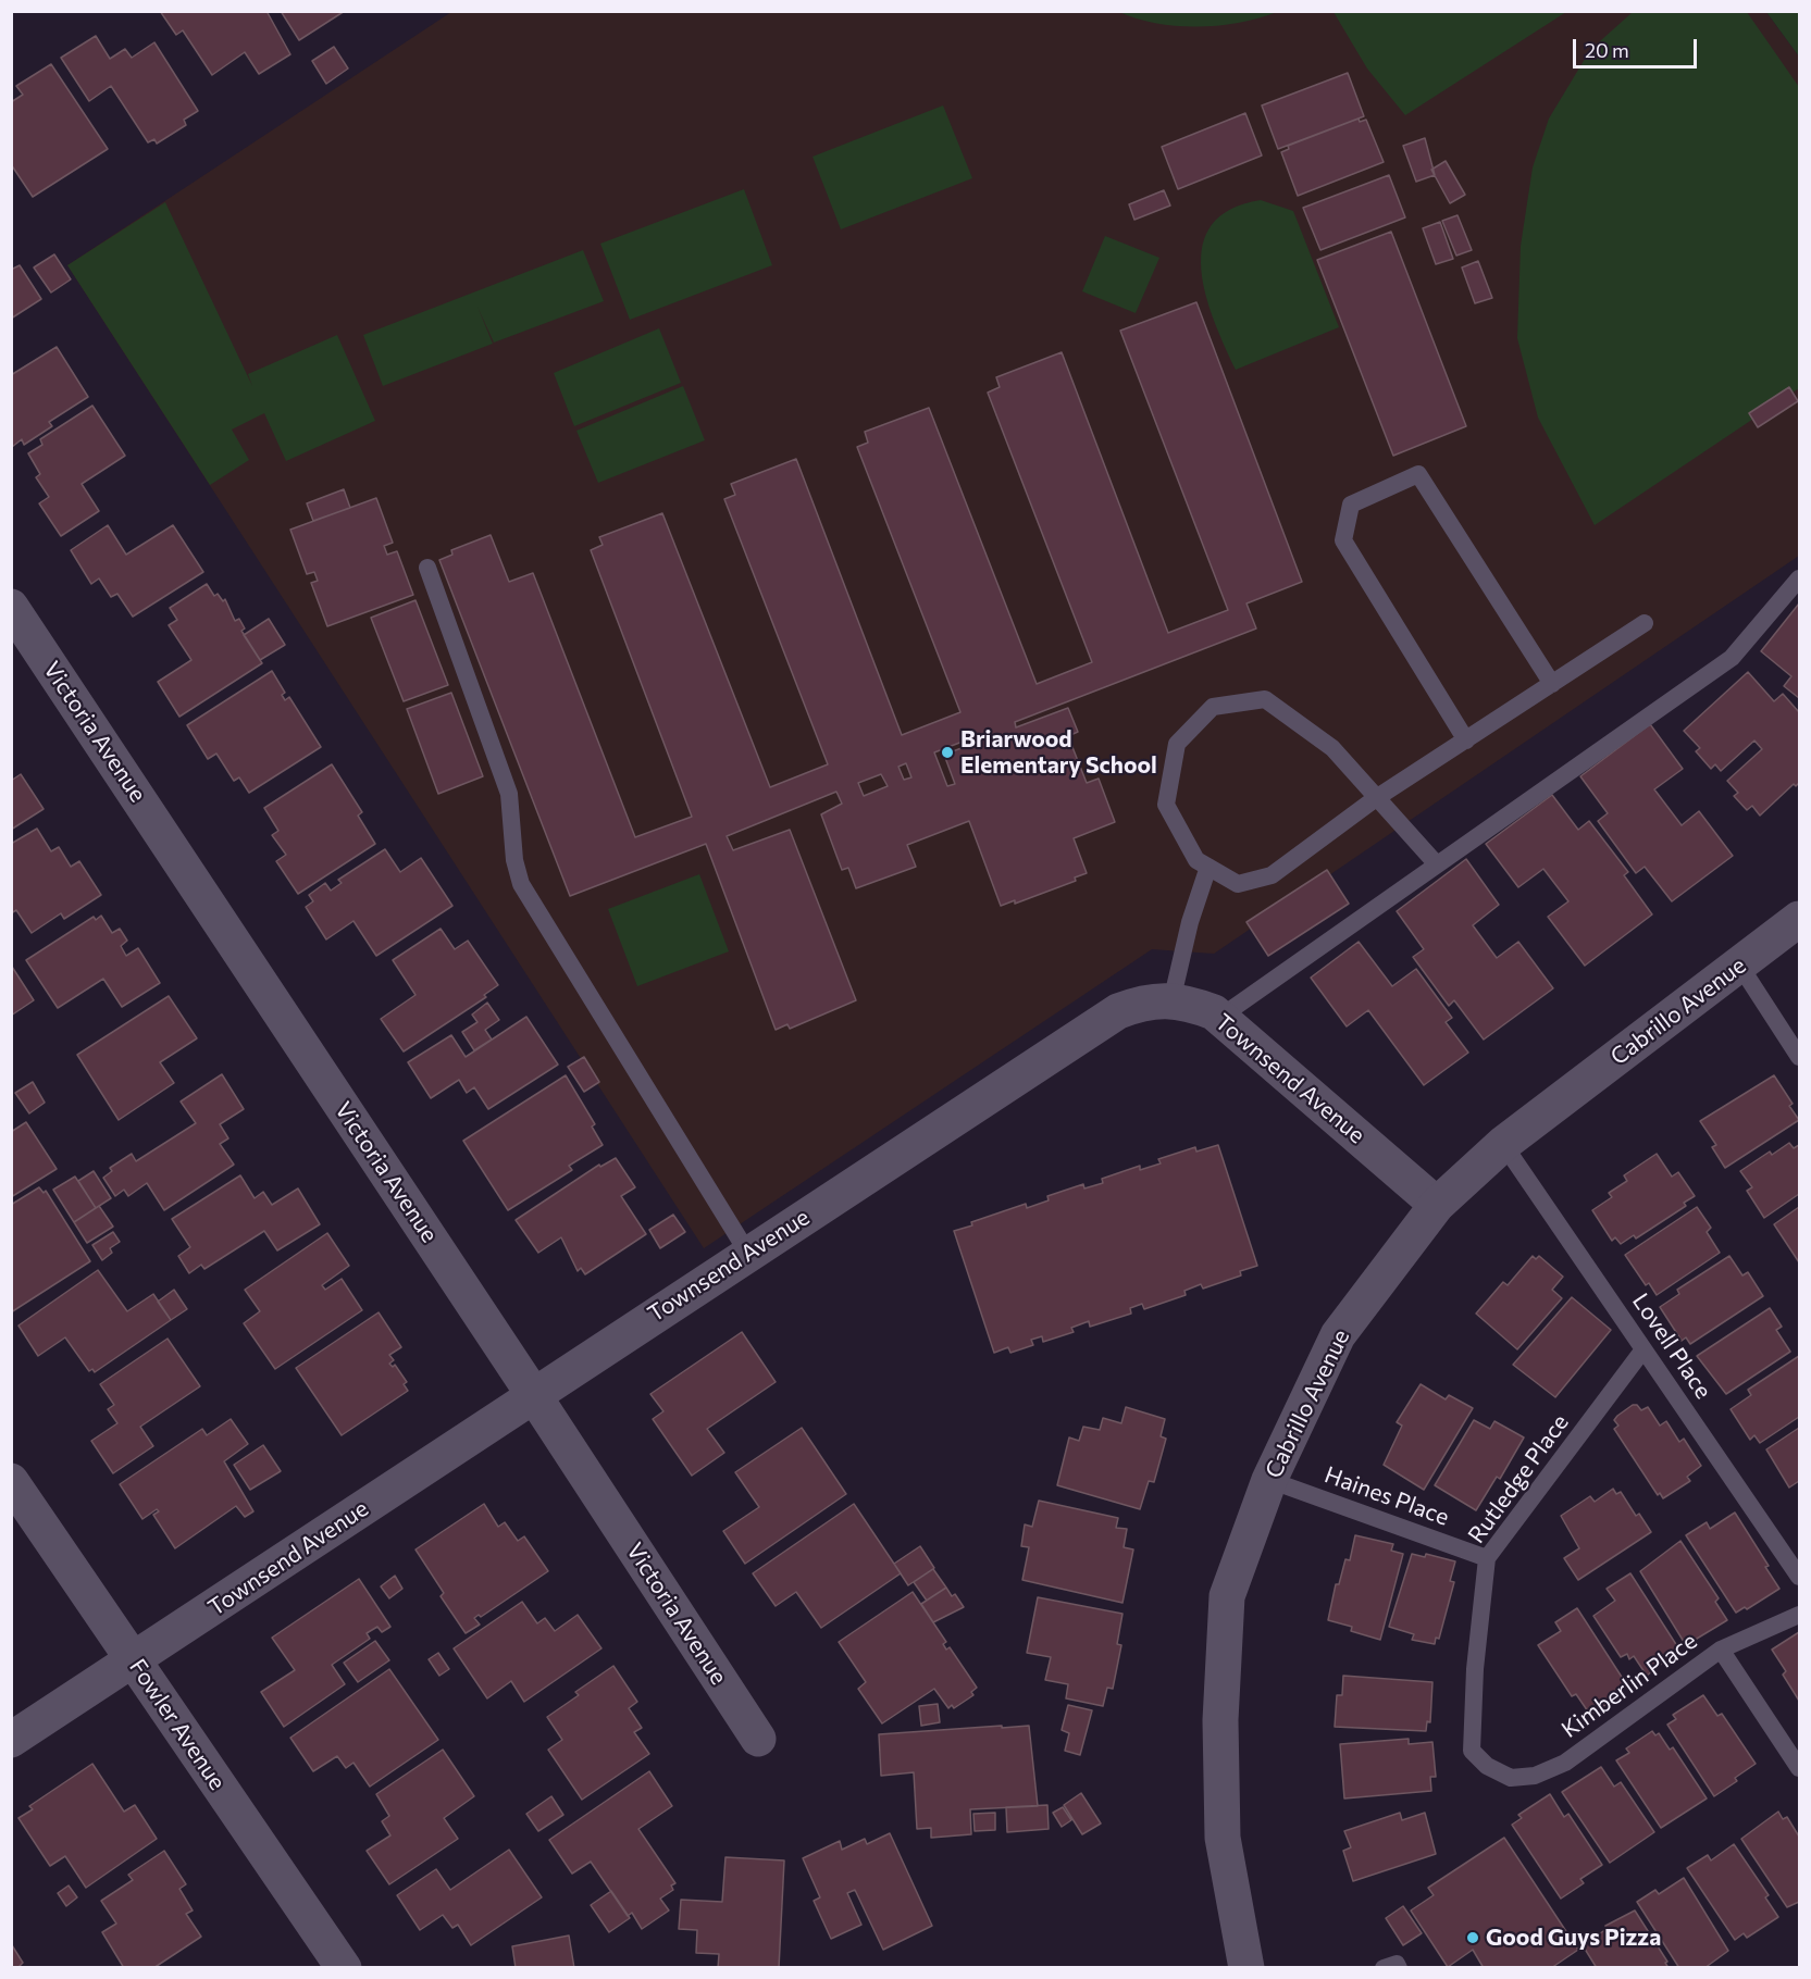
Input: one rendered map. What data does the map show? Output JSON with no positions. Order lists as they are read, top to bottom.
{
  "streets": {
    "street": [
      "Victoria Avenue",
      "Cabrillo Avenue",
      "Townsend Avenue",
      "Fowler Avenue"
    ],
    "lane": [
      "Lovell Place",
      "Rutledge Place",
      "Haines Place",
      "Kimberlin Place"
    ]
  },
  "crossings": [
    ["Victoria Avenue", "Townsend Avenue"],
    ["Cabrillo Avenue", "Townsend Avenue"],
    ["Cabrillo Avenue", "Lovell Place"],
    ["Cabrillo Avenue", "Haines Place"],
    ["Townsend Avenue", "Fowler Avenue"],
    ["Lovell Place", "Rutledge Place"],
    ["Rutledge Place", "Haines Place"],
    ["Rutledge Place", "Kimberlin Place"]
  ],
  "places": ["Briarwood Elementary School", "Good Guys Pizza"],
  "scale_bar": "20 m"
}
